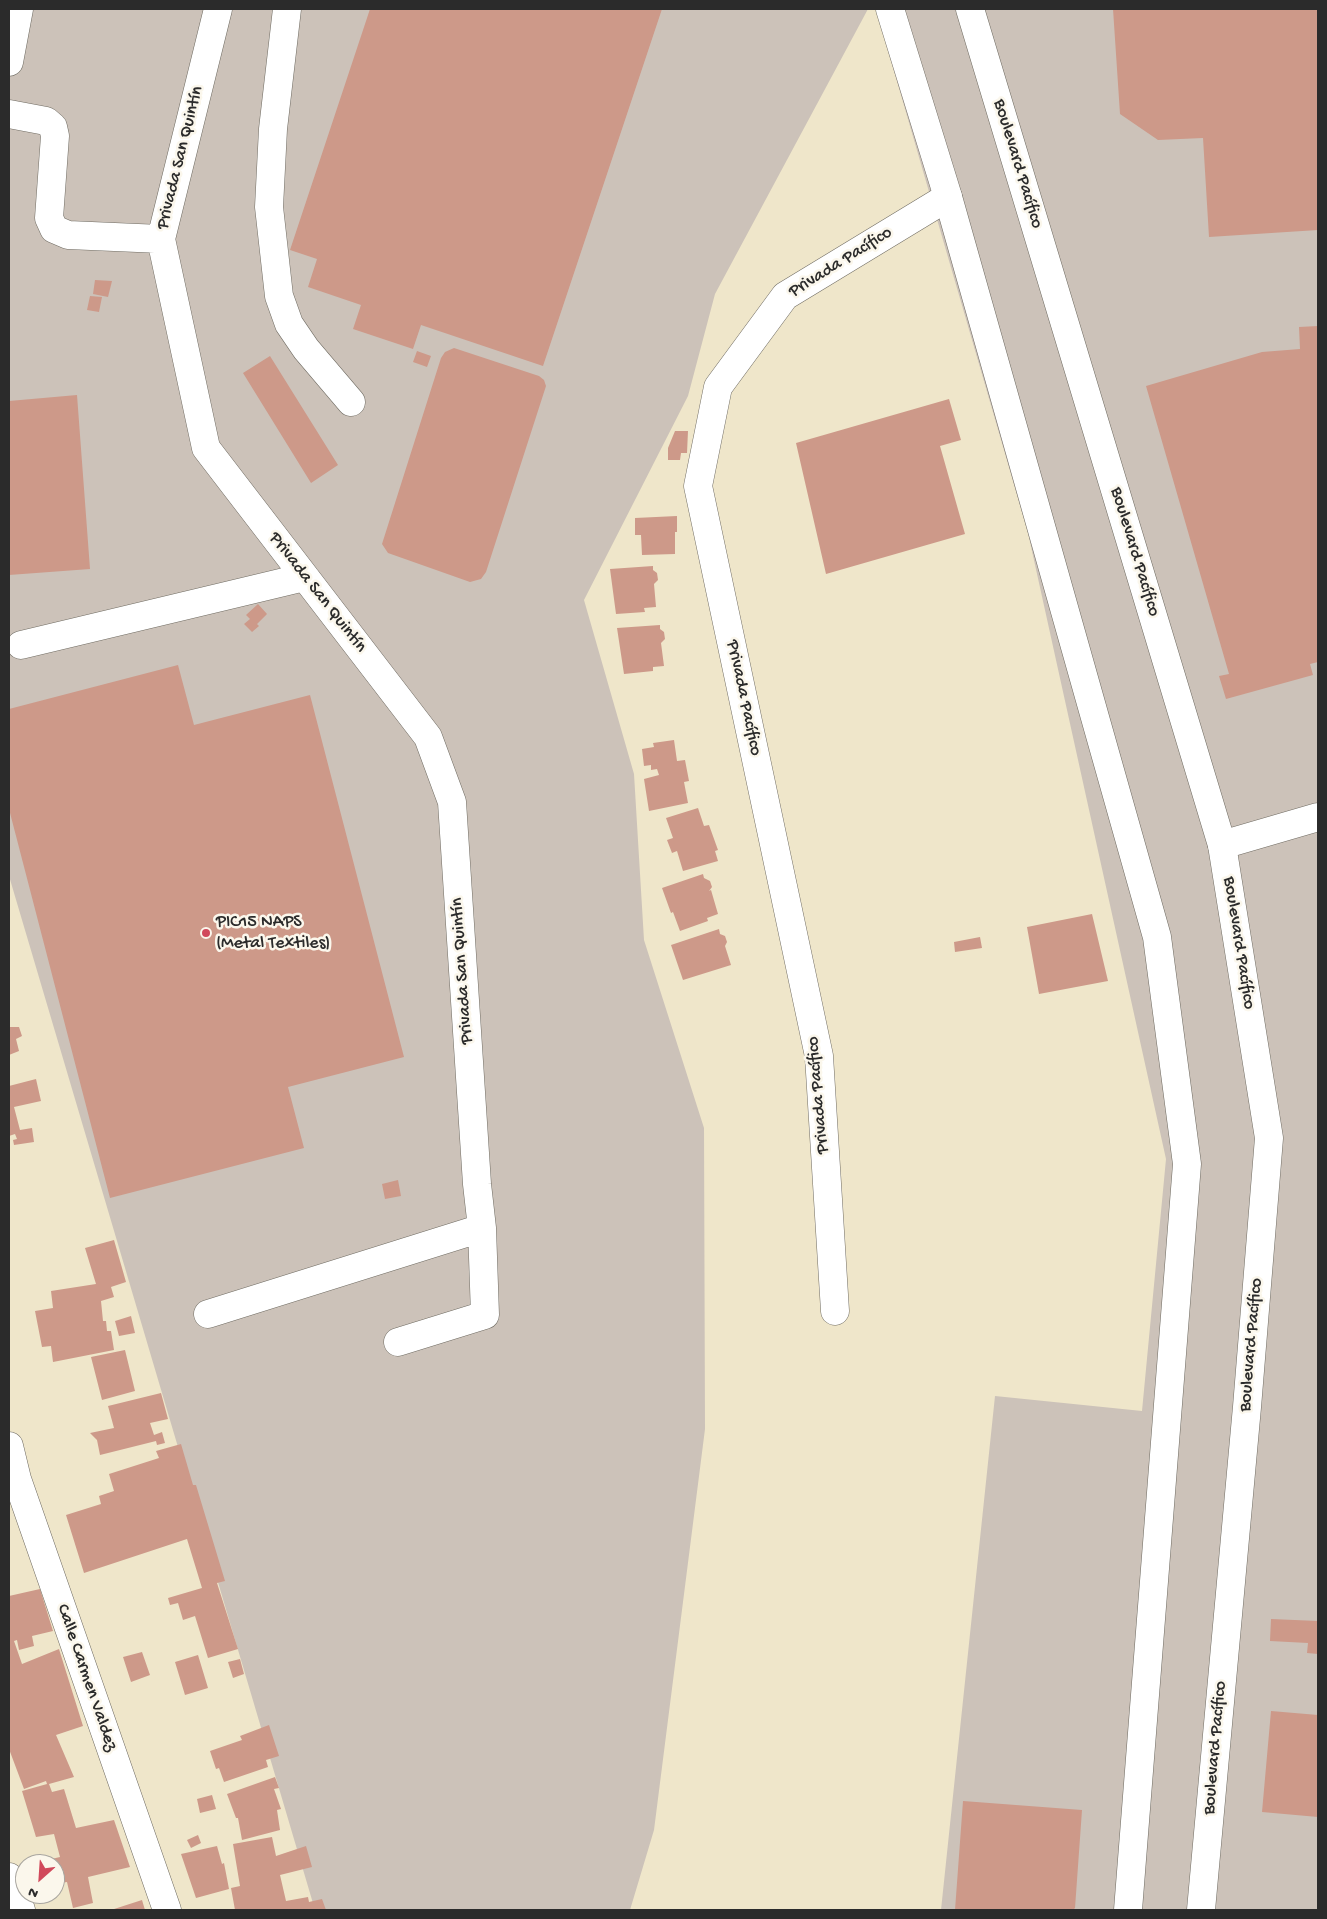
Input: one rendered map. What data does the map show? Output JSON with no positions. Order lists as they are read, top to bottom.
{
  "streets": {
    "main road": [
      "Privada San Quintín",
      "Boulevard Pacífico",
      "Privada Pacífico",
      "Calle Carmen Valdez"
    ]
  },
  "places": ["PIC15 NAPS (Metal Textiles)"],
  "north": "bottom left"
}
